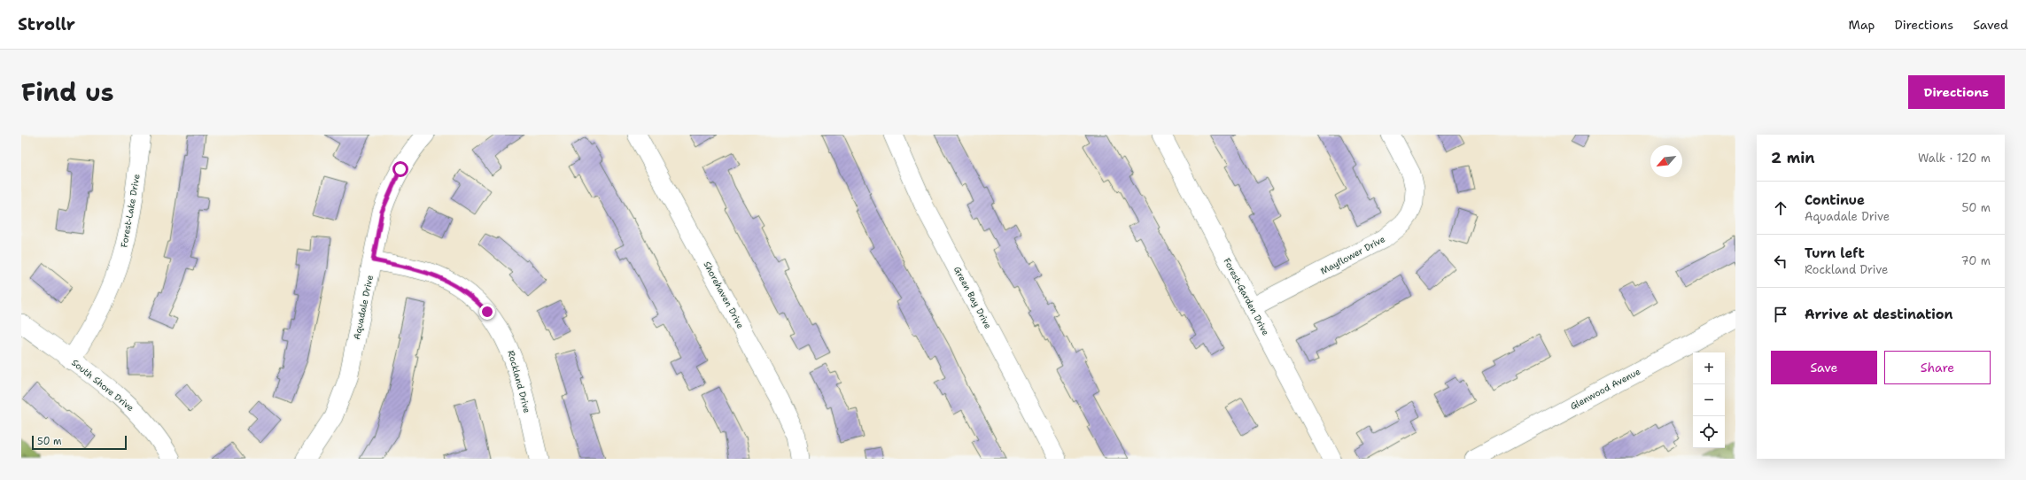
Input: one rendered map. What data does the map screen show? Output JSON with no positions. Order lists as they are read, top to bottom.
{
  "streets": {
    "street": [
      "Forest-Lake Drive",
      "Mayflower Drive",
      "Shorehaven Drive",
      "Forest-Garden Drive",
      "Green Bay Drive",
      "Aquadale Drive",
      "Rockland Drive",
      "South Shore Drive",
      "Glenwood Avenue"
    ]
  },
  "crossings": [
    ["Forest-Lake Drive", "South Shore Drive"],
    ["Mayflower Drive", "Forest-Garden Drive"],
    ["Aquadale Drive", "Rockland Drive"]
  ],
  "scale_bar": "50 m",
  "north": "bottom left",
  "page": {
    "header": "Strollr",
    "nav": ["Map", "Directions", "Saved"],
    "title": "Find us",
    "buttons": [
      "Directions",
      ["Save", "Share"]
    ],
    "heading": ["2 min", "Walk · 120 m"],
    "list": [
      ["Continue", "Aquadale Drive", "50 m"],
      ["Turn left", "Rockland Drive", "70 m"],
      "Arrive at destination"
    ],
    "map_buttons": ["+", "−"],
    "scale": "50 m"
  }
}
